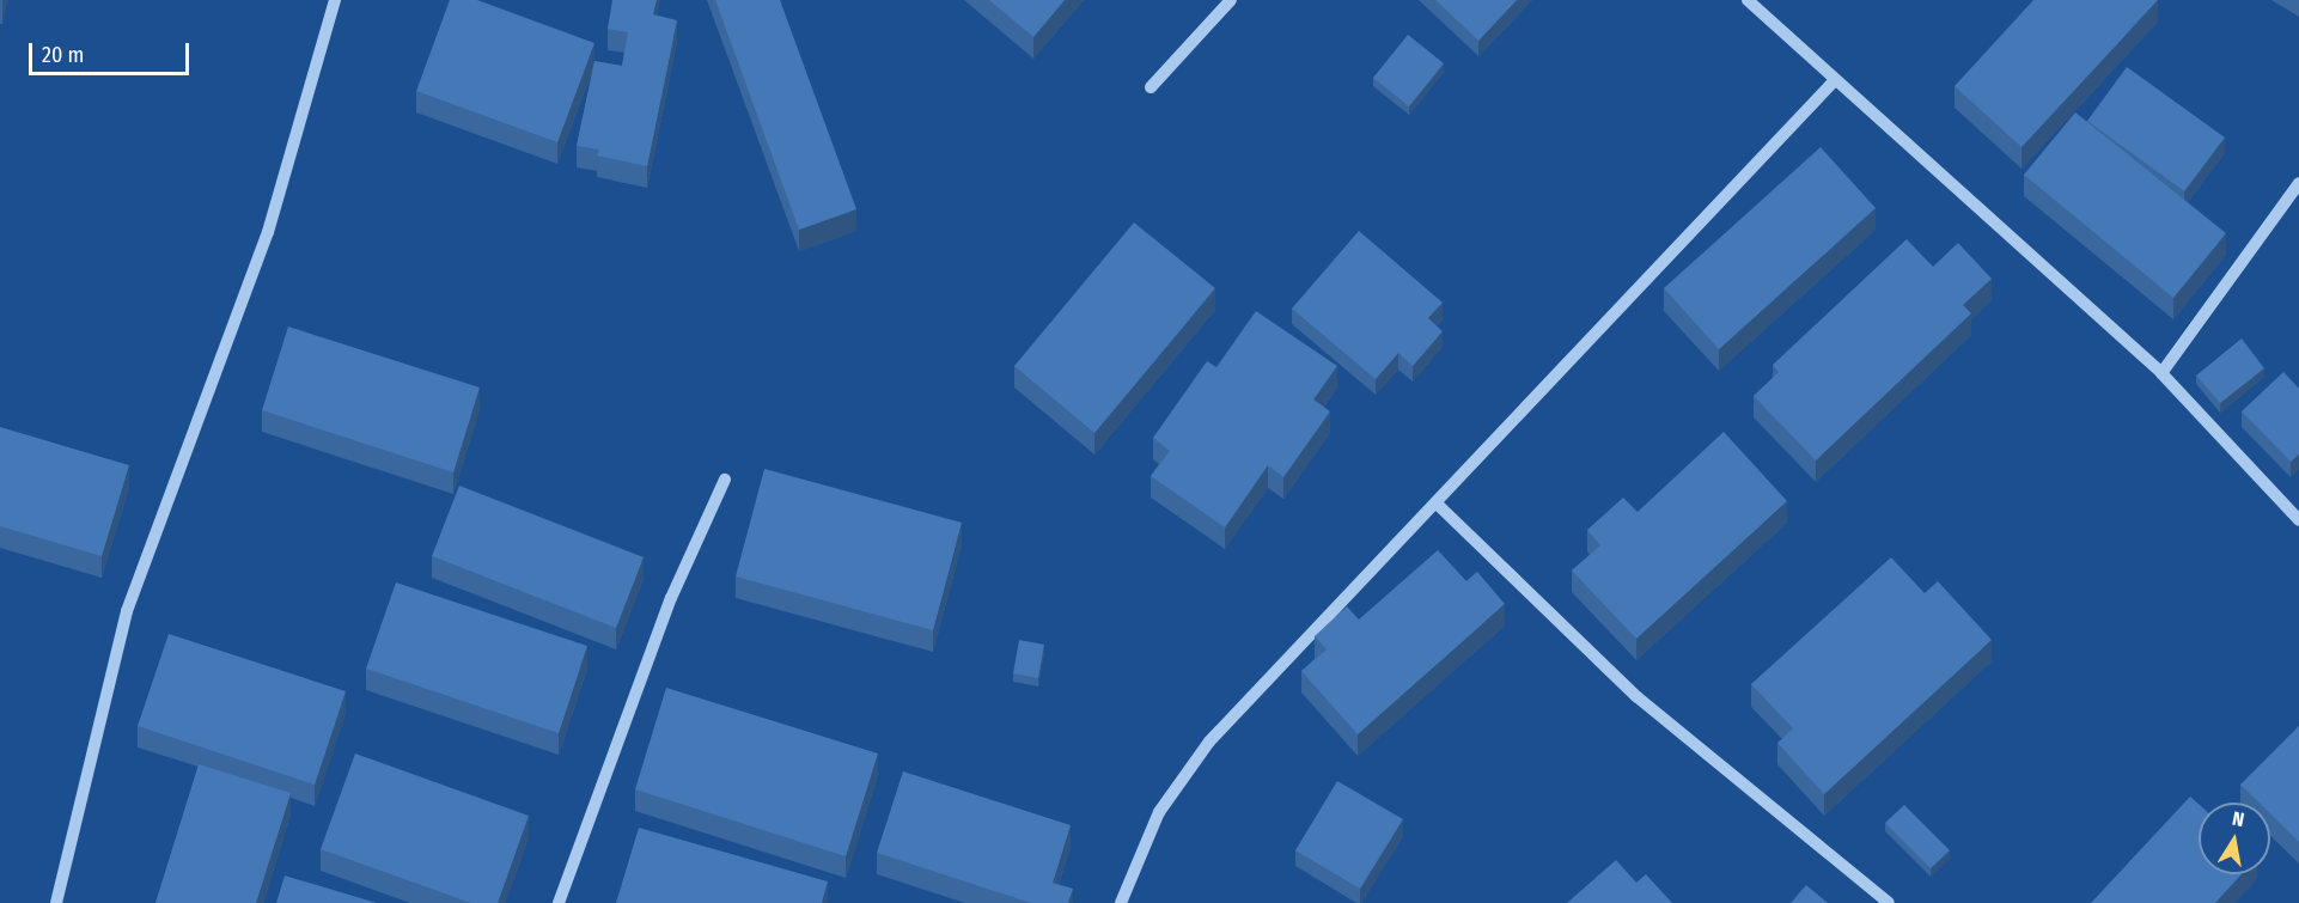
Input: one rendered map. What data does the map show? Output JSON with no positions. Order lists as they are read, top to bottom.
{
  "scale_bar": "20 m",
  "north": "top"
}
